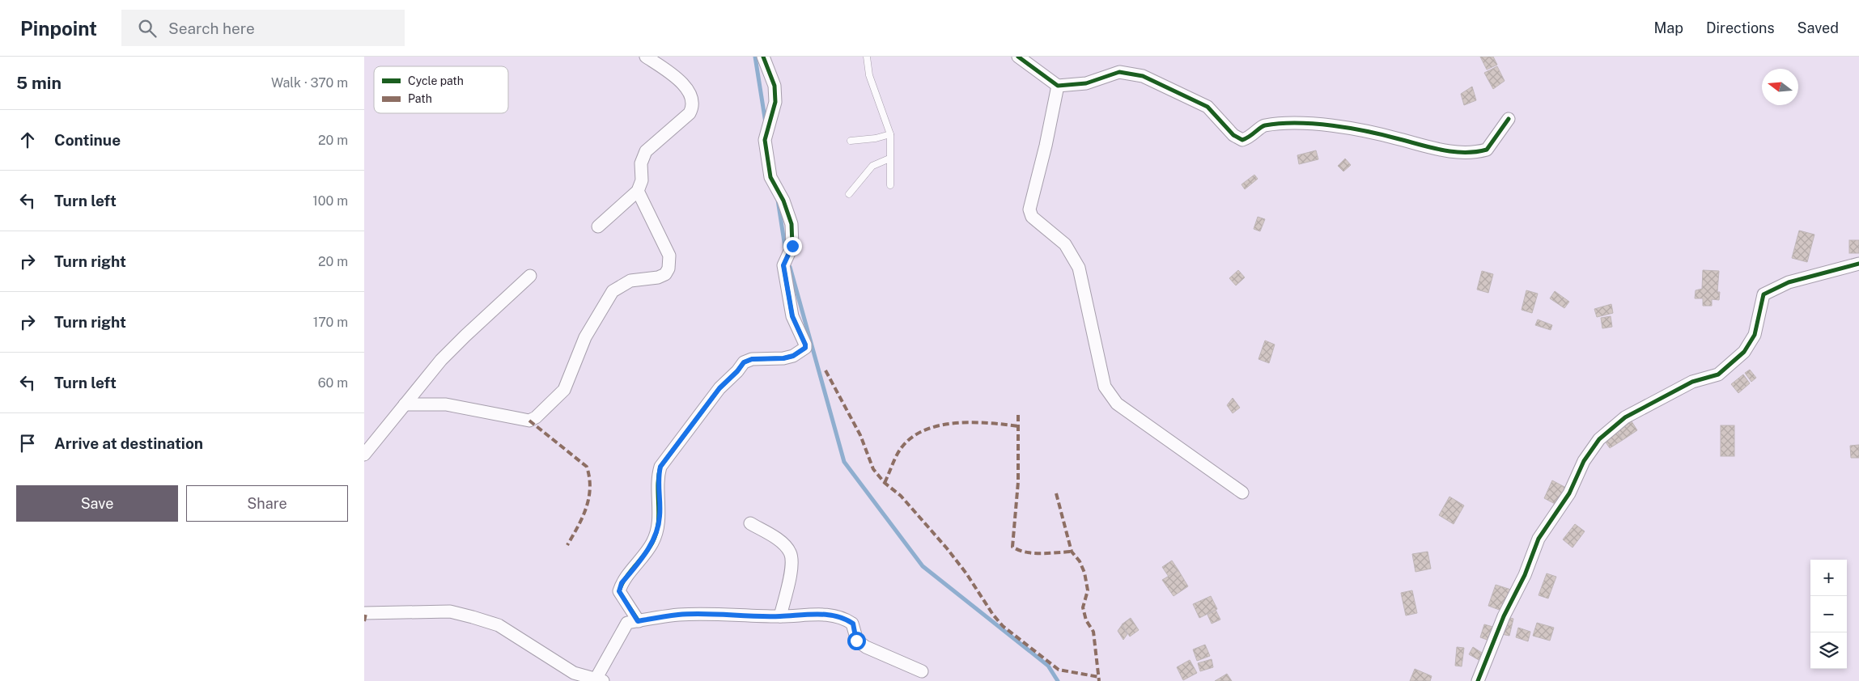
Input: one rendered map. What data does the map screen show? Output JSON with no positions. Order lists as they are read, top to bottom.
{
  "legend": ["Cycle path", "Path"],
  "north": "left",
  "page": {
    "header": "Pinpoint",
    "search": "Search here",
    "nav": ["Map", "Directions", "Saved"],
    "heading": ["5 min", "Walk · 370 m"],
    "list": [
      ["Continue", "20 m"],
      ["Turn left", "100 m"],
      ["Turn right", "20 m"],
      ["Turn right", "170 m"],
      ["Turn left", "60 m"],
      "Arrive at destination"
    ],
    "buttons": ["Save", "Share"],
    "map_buttons": ["+", "−"]
  }
}
